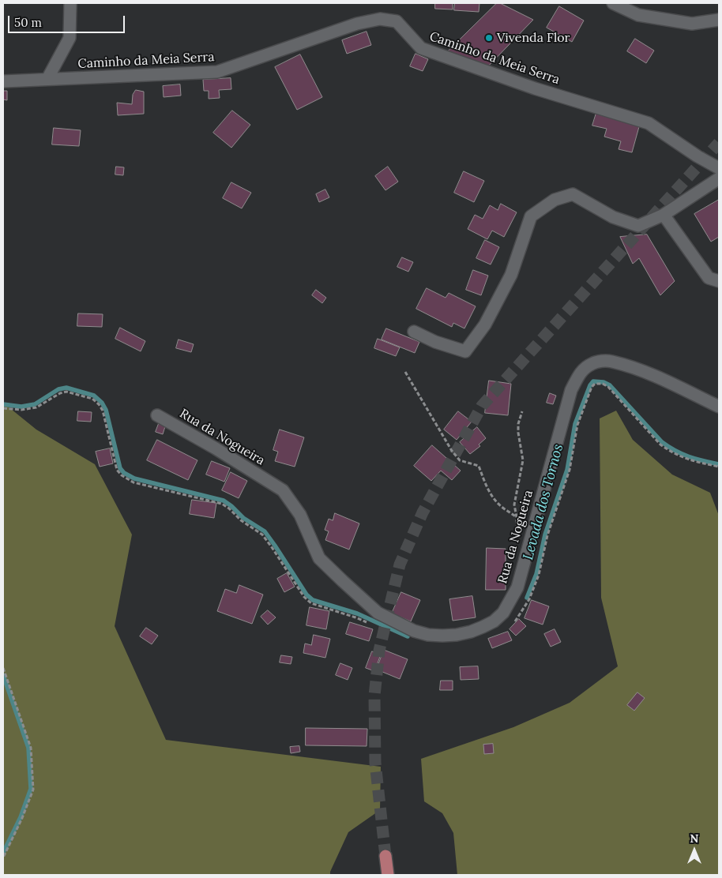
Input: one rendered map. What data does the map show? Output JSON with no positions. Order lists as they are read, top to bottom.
{
  "streets": {
    "street": ["Caminho da Meia Serra", "Rua da Nogueira"]
  },
  "water": ["Levada dos Tornos"],
  "places": ["Vivenda Flor"],
  "scale_bar": "50 m",
  "north": "top"
}
